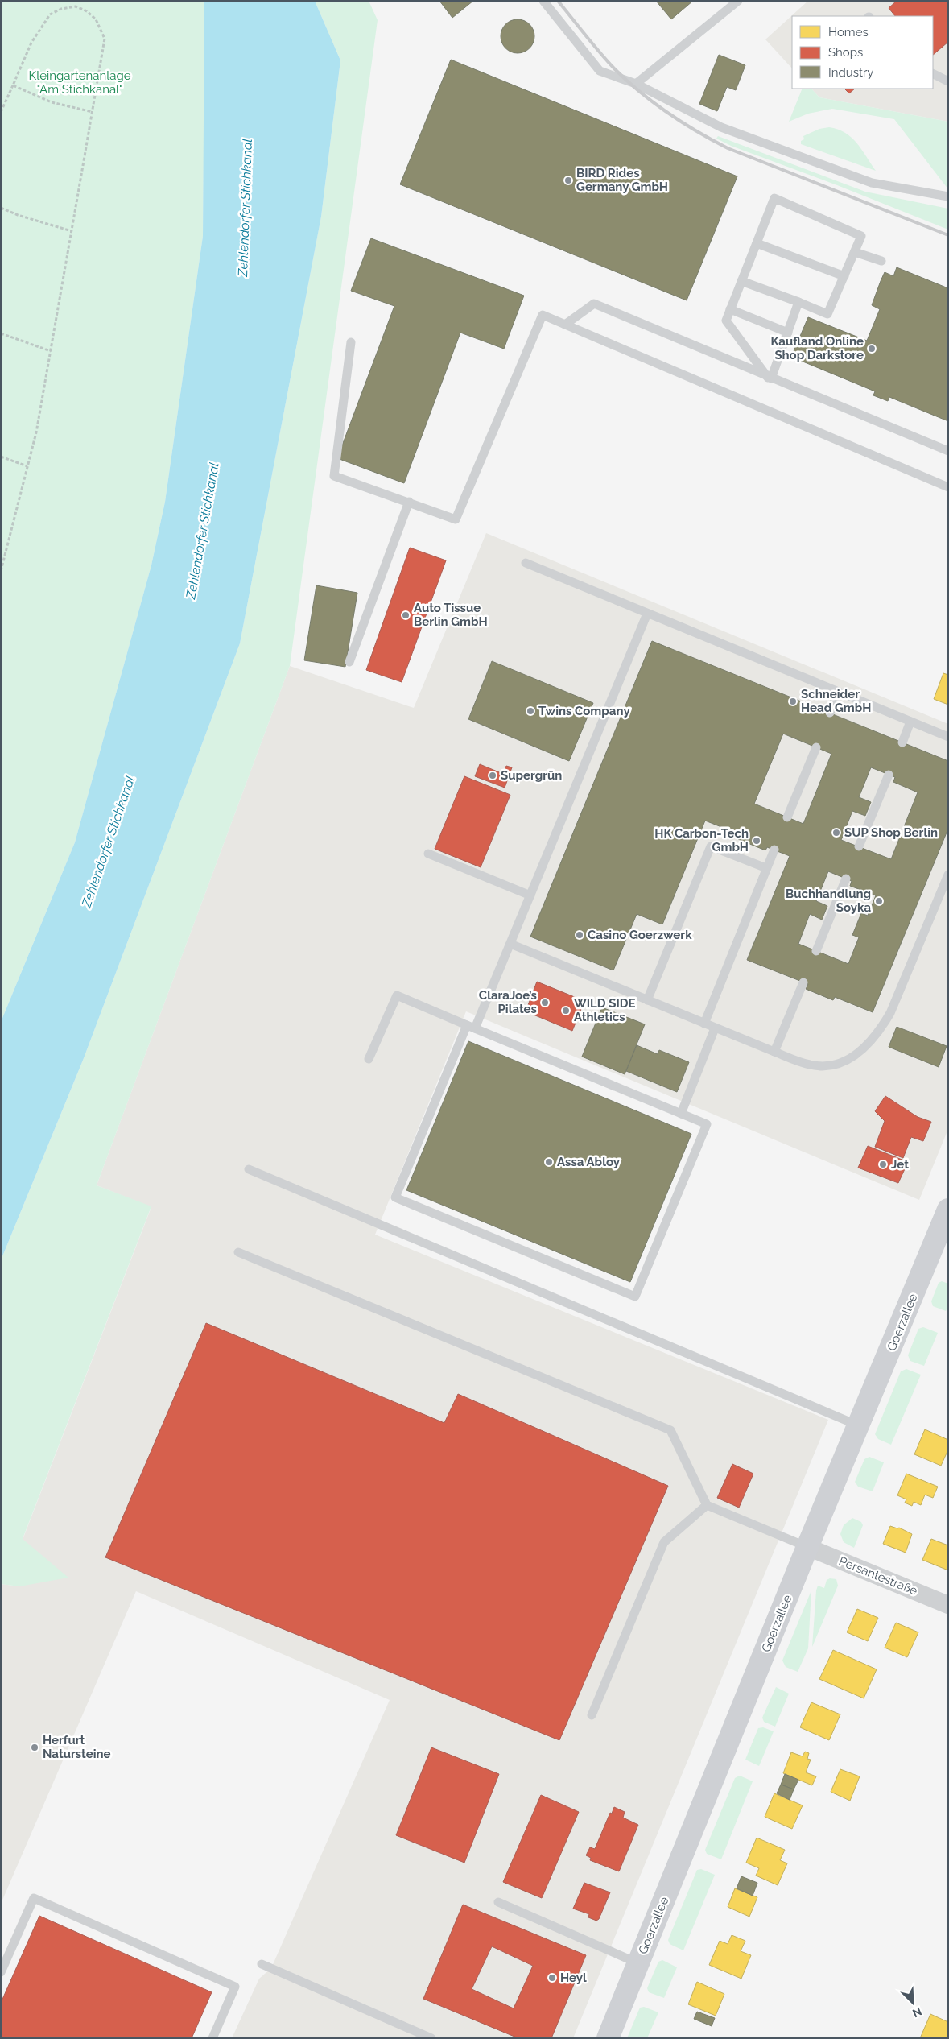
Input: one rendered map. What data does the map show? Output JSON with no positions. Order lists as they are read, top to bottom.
{
  "streets": {
    "main road": ["Goerzallee"],
    "street": ["Persantestraße"]
  },
  "crossings": [
    ["Goerzallee", "Persantestraße"]
  ],
  "water": ["Zehlendorfer Stichkanal"],
  "parks": ["Kleingartenanlage \"Am Stichkanal\""],
  "places": [
    "BIRD Rides Germany GmbH",
    "Kaufland Online Shop Darkstore",
    "Auto Tissue Berlin GmbH",
    "Schneider Head GmbH",
    "Twins Company",
    "Supergrün",
    "SUP Shop Berlin",
    "HK Carbon-Tech GmbH",
    "Buchhandlung Soyka",
    "Casino Goerzwerk",
    "ClaraJoe’s Pilates",
    "WILD SIDE Athletics",
    "Assa Abloy",
    "Jet",
    "Herfurt Natursteine",
    "Heyl"
  ],
  "legend": ["Homes", "Shops", "Industry"],
  "north": "bottom right"
}
